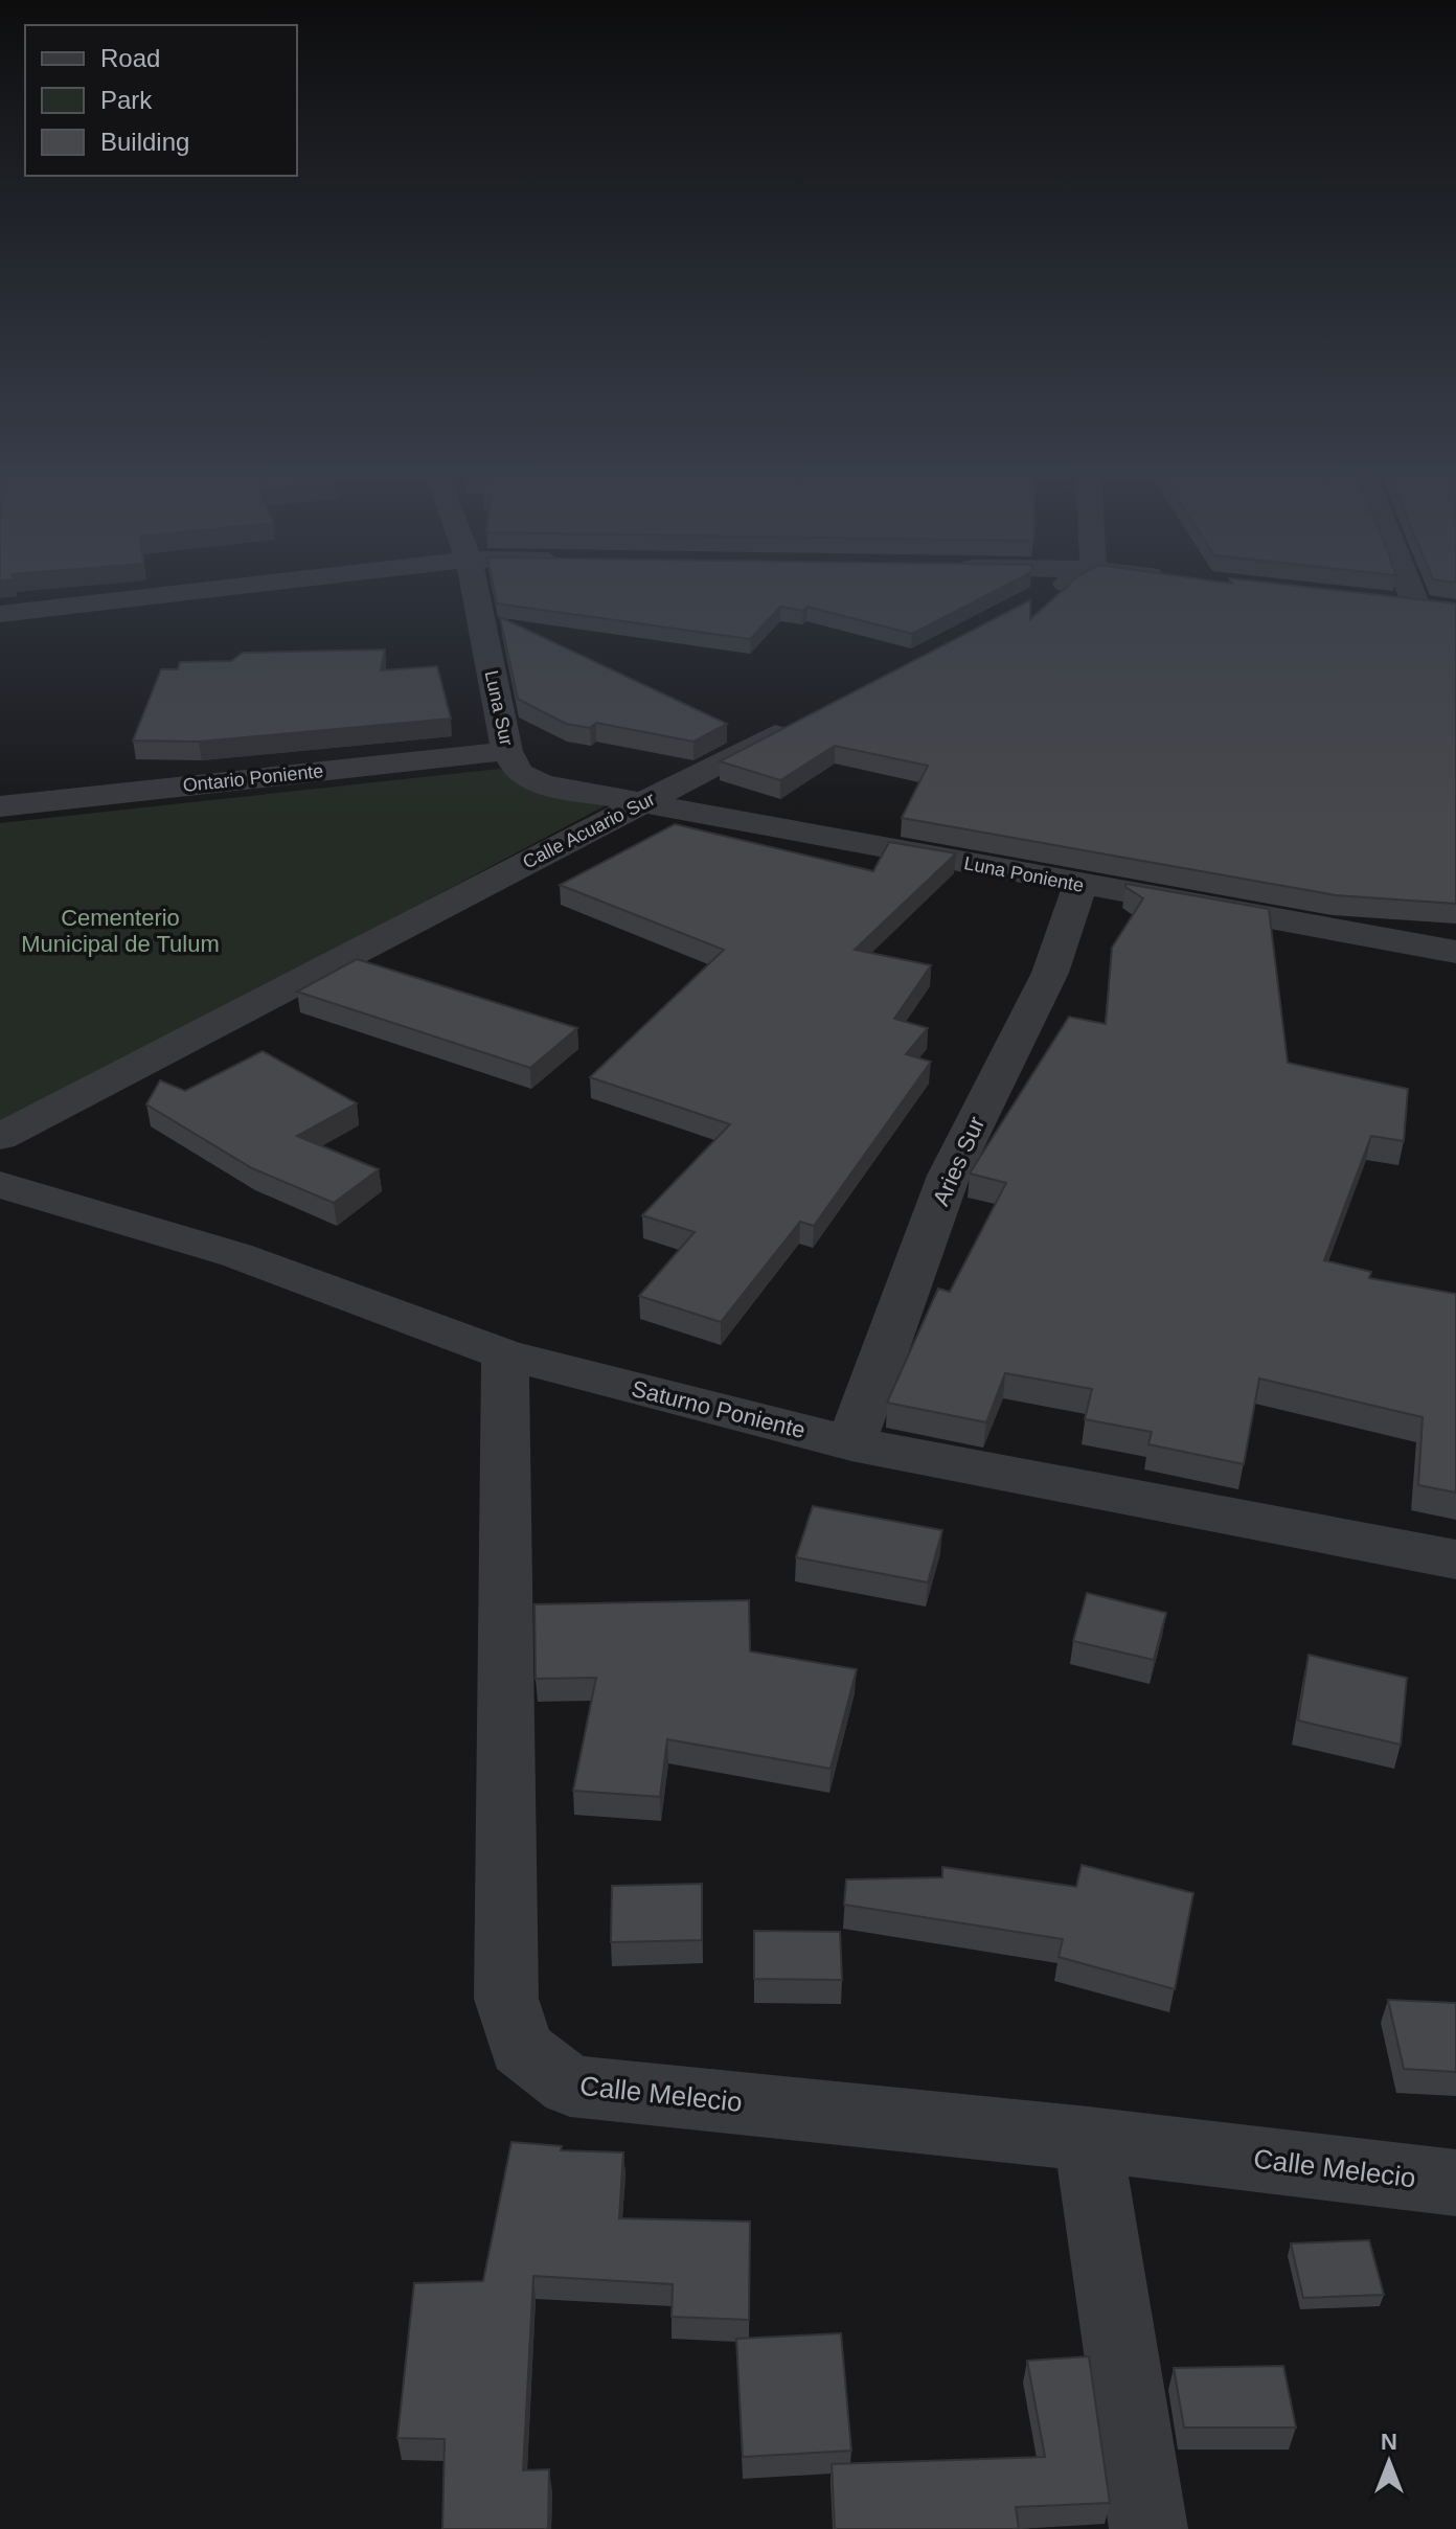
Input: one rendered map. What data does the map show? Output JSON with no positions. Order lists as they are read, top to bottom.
{
  "streets": {
    "street": [
      "Luna Sur",
      "Ontario Poniente",
      "Calle Acuario Sur",
      "Luna Poniente",
      "Aries Sur",
      "Saturno Poniente",
      "Calle Melecio"
    ]
  },
  "crossings": [
    ["Luna Sur", "Ontario Poniente"],
    ["Luna Sur", "Luna Poniente"],
    ["Calle Acuario Sur", "Luna Poniente"],
    ["Luna Poniente", "Aries Sur"],
    ["Aries Sur", "Saturno Poniente"],
    ["Saturno Poniente", "Calle Melecio"]
  ],
  "parks": ["Cementerio Municipal de Tulum"],
  "legend": ["Road", "Park", "Building"],
  "north": "top"
}
